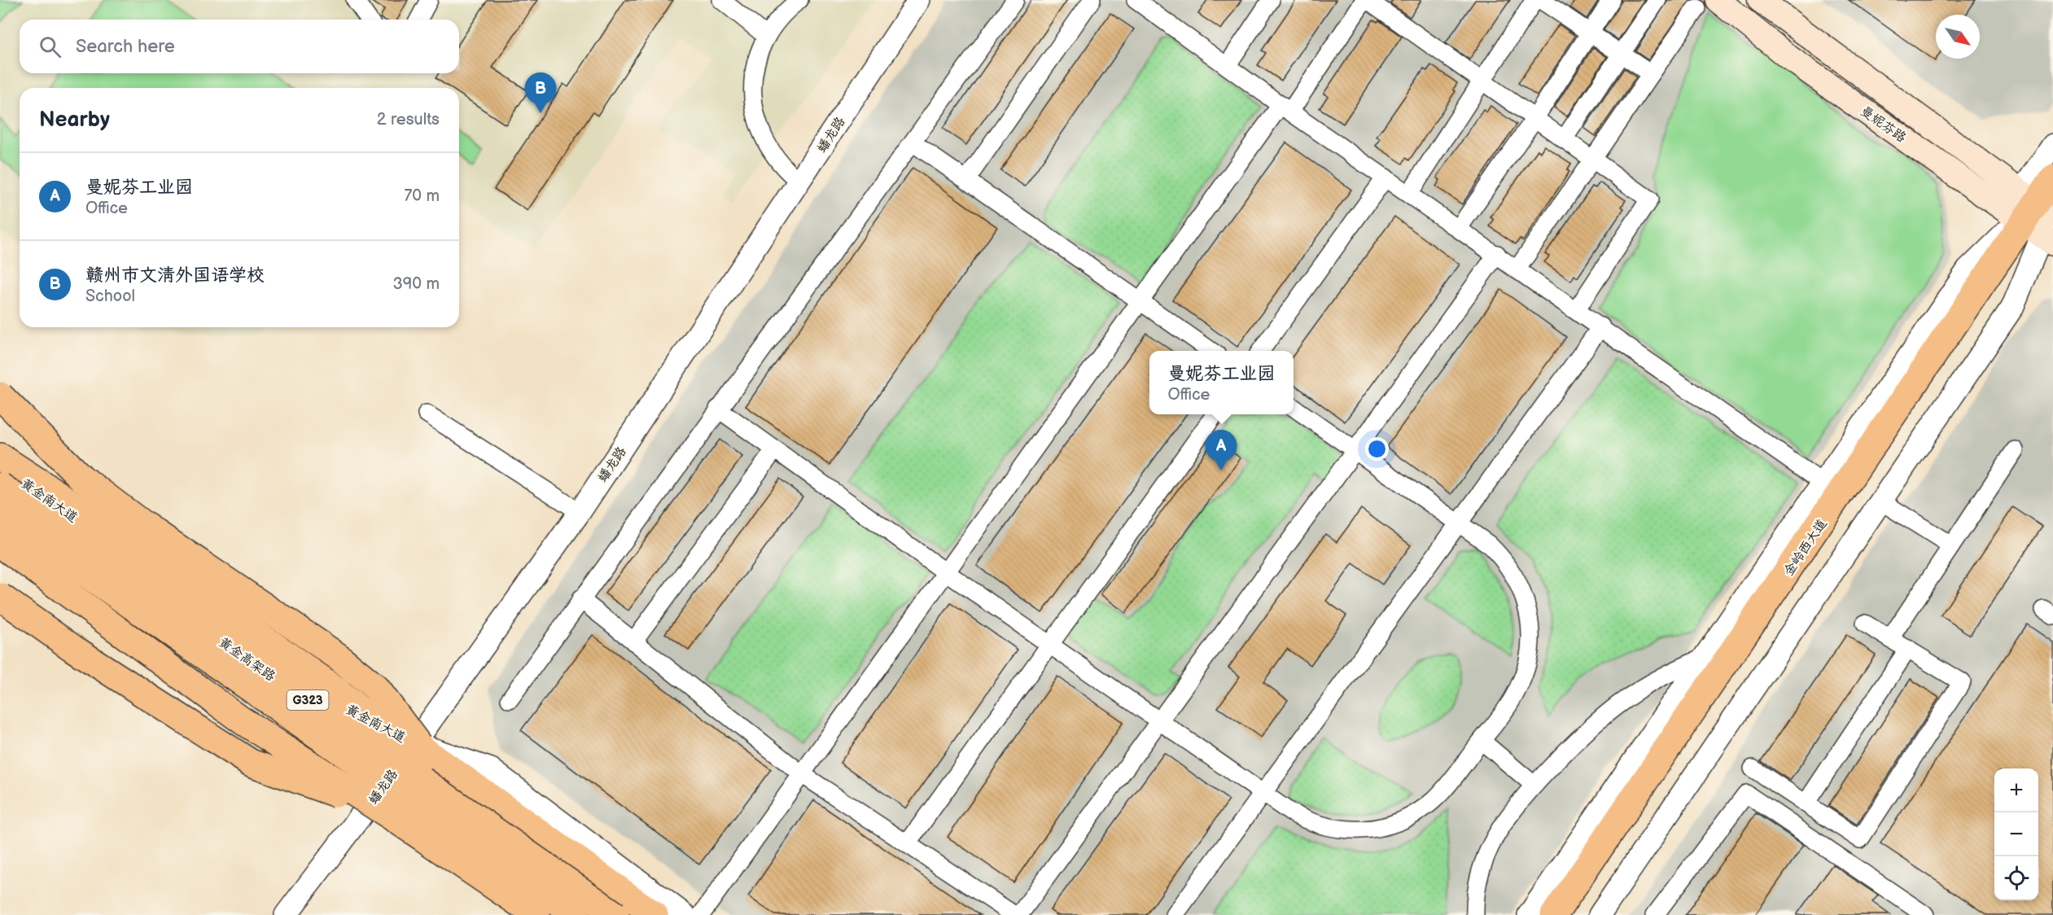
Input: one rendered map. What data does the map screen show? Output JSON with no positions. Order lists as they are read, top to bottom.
{
  "streets": {
    "main road": [
      "曼妮芬路",
      "黄金南大道",
      "金岭西大道",
      "黄金高架路",
      "G323"
    ],
    "street": ["蟠龙路"]
  },
  "crossings": [
    ["曼妮芬路", "金岭西大道"],
    ["蟠龙路", "黄金南大道"],
    ["黄金南大道", "黄金高架路"]
  ],
  "north": "bottom right",
  "page": {
    "search": "Search here",
    "pins": ["B", "A"],
    "heading": ["Nearby", "2 results"],
    "list": [
      {
        "mark": "A",
        "name": "曼妮芬工业园",
        "note": "Office",
        "value": "70 m"
      },
      {
        "mark": "B",
        "name": "赣州市文清外国语学校",
        "note": "School",
        "value": "390 m"
      }
    ],
    "popup": ["曼妮芬工业园", "Office"],
    "map_buttons": ["+", "−"]
  }
}
